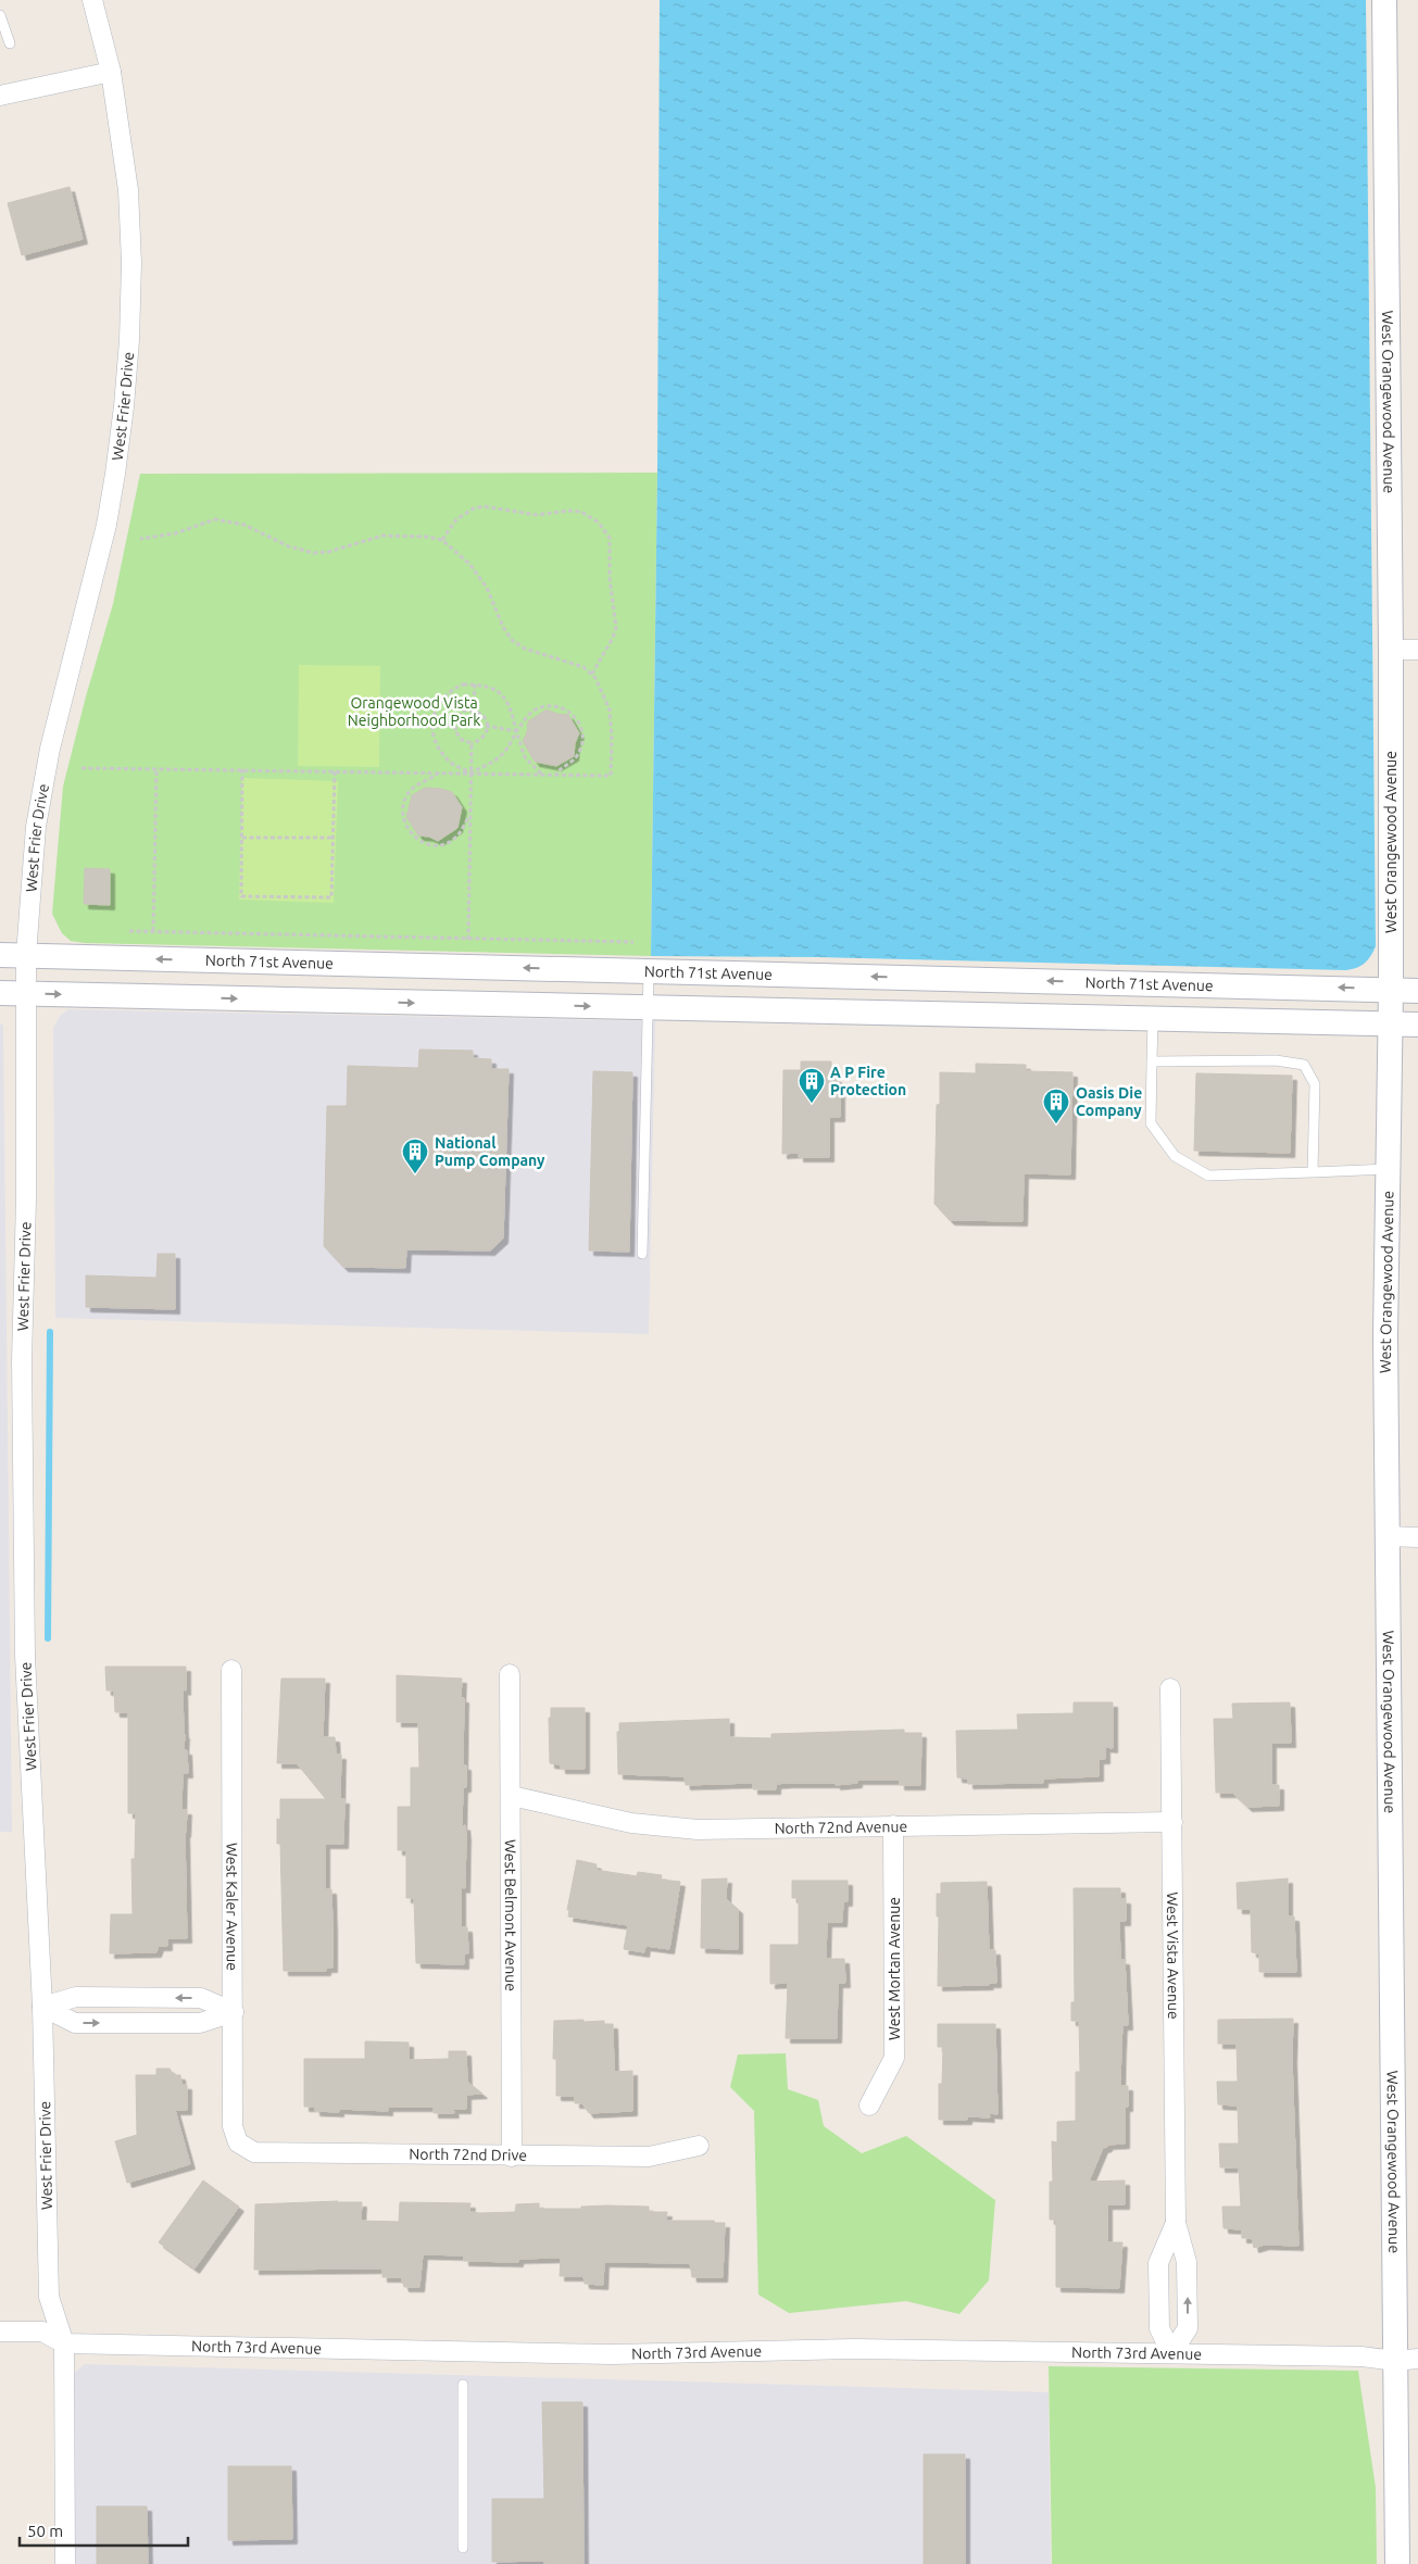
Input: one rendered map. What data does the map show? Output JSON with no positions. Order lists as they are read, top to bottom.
{
  "streets": {
    "street": [
      "West Orangewood Avenue",
      "West Frier Drive",
      "North 71st Avenue",
      "North 72nd Avenue",
      "West Kaler Avenue",
      "West Belmont Avenue",
      "West Vista Avenue",
      "West Mortan Avenue",
      "North 72nd Drive",
      "North 73rd Avenue"
    ]
  },
  "crossings": [
    ["West Orangewood Avenue", "North 71st Avenue"],
    ["West Orangewood Avenue", "North 73rd Avenue"],
    ["West Frier Drive", "North 71st Avenue"],
    ["West Frier Drive", "North 73rd Avenue"],
    ["North 72nd Avenue", "West Belmont Avenue"],
    ["North 72nd Avenue", "West Vista Avenue"],
    ["North 72nd Avenue", "West Mortan Avenue"],
    ["West Kaler Avenue", "North 72nd Drive"],
    ["West Belmont Avenue", "North 72nd Drive"],
    ["West Vista Avenue", "North 73rd Avenue"]
  ],
  "parks": ["Orangewood Vista Neighborhood Park"],
  "places": {
    "building": ["A P Fire Protection", "Oasis Die Company", "National Pump Company"]
  },
  "scale_bar": "50 m"
}
